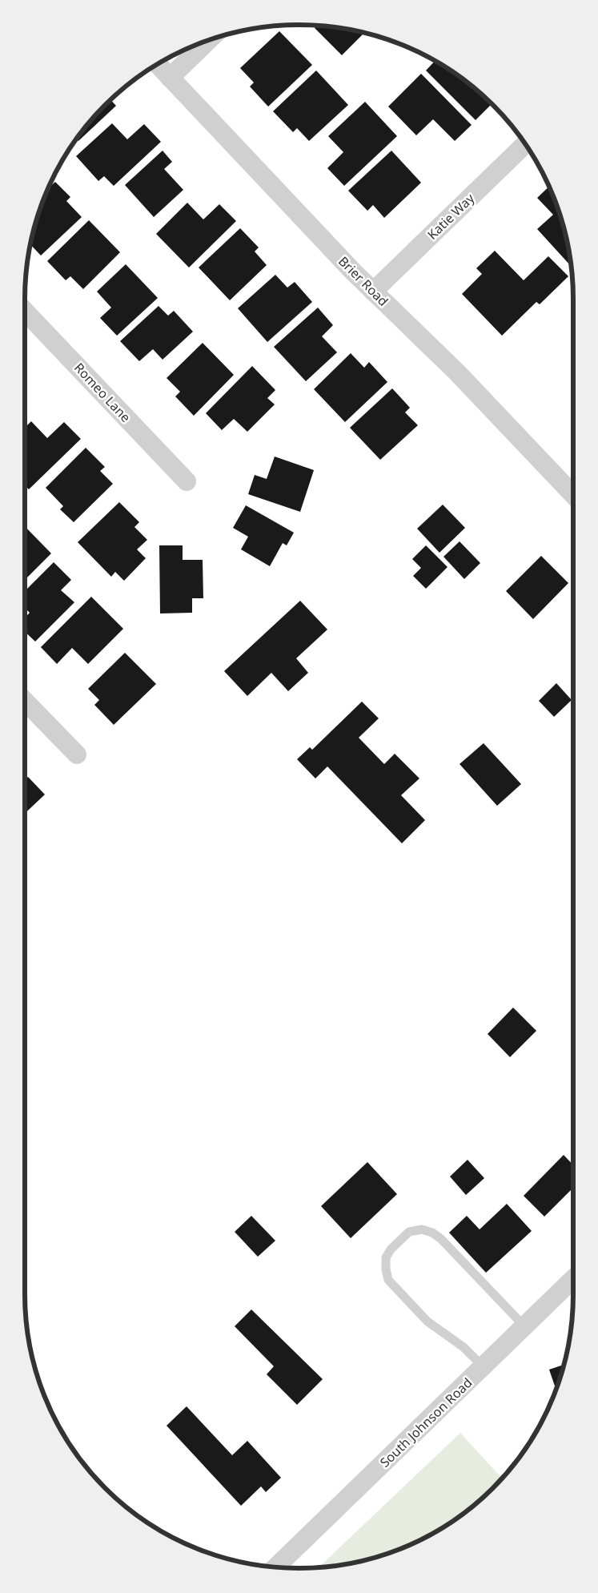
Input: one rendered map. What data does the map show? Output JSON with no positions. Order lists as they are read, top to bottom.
{
  "streets": {
    "street": [
      "Katie Way",
      "Brier Road",
      "Romeo Lane",
      "South Johnson Road"
    ]
  },
  "crossings": [
    ["Katie Way", "Brier Road"]
  ]
}
